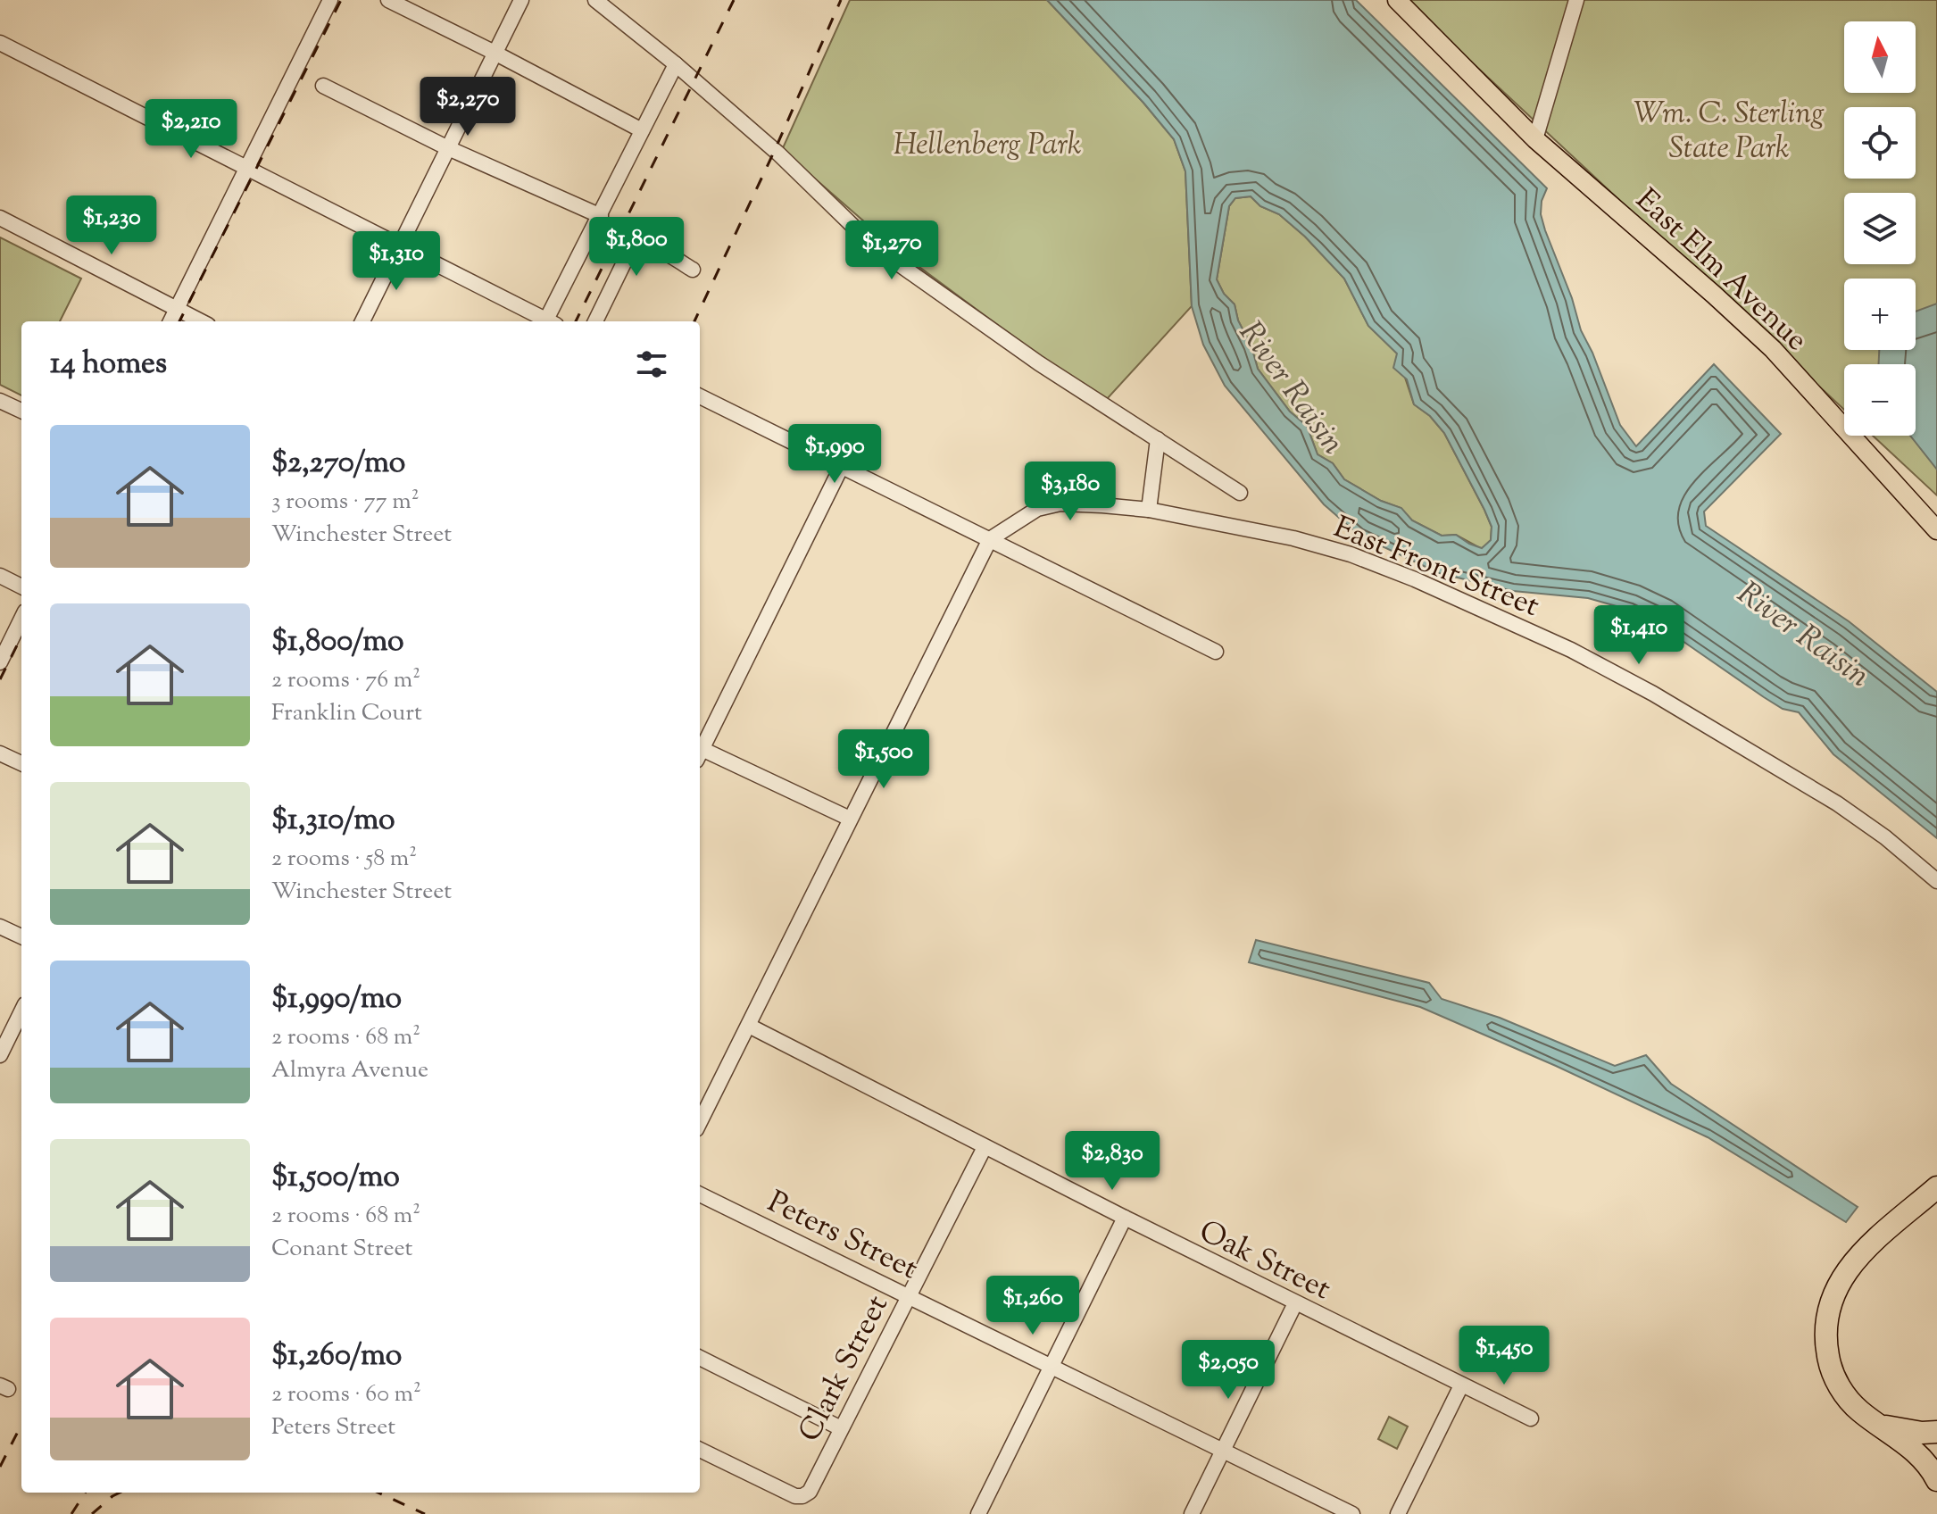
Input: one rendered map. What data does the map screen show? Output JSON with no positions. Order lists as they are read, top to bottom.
{
  "streets": {
    "main road": ["East Elm Avenue"],
    "street": [
      "East Front Street",
      "Peters Street",
      "Oak Street",
      "Clark Street"
    ]
  },
  "crossings": [
    ["Peters Street", "Clark Street"],
    ["Oak Street", "Clark Street"]
  ],
  "water": ["River Raisin"],
  "parks": ["Wm. C. Sterling State Park", "Hellenberg Park"],
  "north": "top",
  "page": {
    "map_buttons": ["+", "−"],
    "price": [
      "$2,270",
      "$2,210",
      "$1,230",
      "$1,800",
      "$1,270",
      "$1,310",
      "$1,990",
      "$3,180",
      "$1,410",
      "$1,500",
      "$2,830",
      "$1,260",
      "$1,450",
      "$2,050"
    ],
    "heading": "14 homes",
    "list": [
      {
        "name": "$2,270/mo",
        "note": "3 rooms · 77 m² · Winchester Street"
      },
      {
        "name": "$1,800/mo",
        "note": "2 rooms · 76 m² · Franklin Court"
      },
      {
        "name": "$1,310/mo",
        "note": "2 rooms · 58 m² · Winchester Street"
      },
      {
        "name": "$1,990/mo",
        "note": "2 rooms · 68 m² · Almyra Avenue"
      },
      {
        "name": "$1,500/mo",
        "note": "2 rooms · 68 m² · Conant Street"
      },
      {
        "name": "$1,260/mo",
        "note": "2 rooms · 60 m² · Peters Street"
      }
    ]
  }
}
